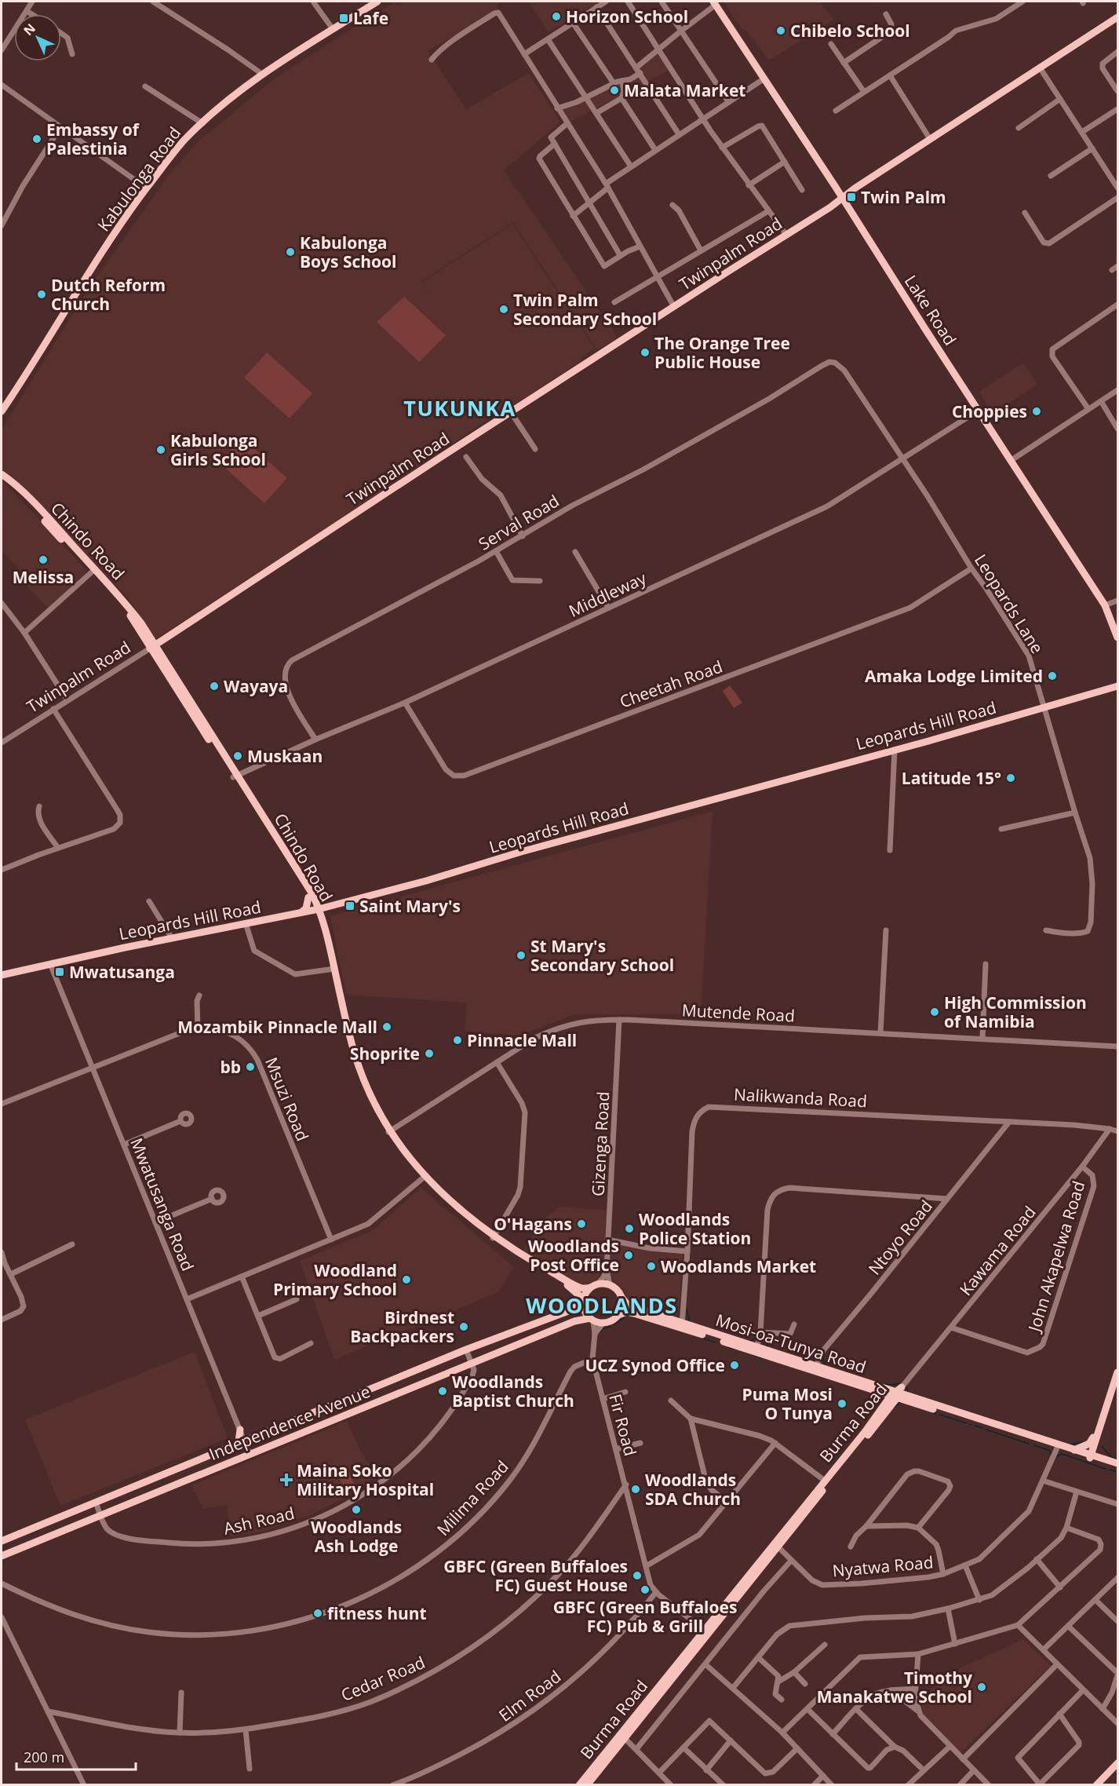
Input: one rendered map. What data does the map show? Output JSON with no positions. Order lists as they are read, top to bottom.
{
  "streets": {
    "main road": [
      "Kabulonga Road",
      "Twinpalm Road",
      "Lake Road",
      "Chindo Road",
      "Leopards Hill Road",
      "Mosi-oa-Tunya Road",
      "Independence Avenue",
      "Burma Road"
    ],
    "street": [
      "Serval Road",
      "Middleway",
      "Leopards Lane",
      "Cheetah Road",
      "Mutende Road",
      "Nalikwanda Road",
      "Msuzi Road",
      "Gizenga Road",
      "Mwatusanga Road",
      "Ntoyo Road",
      "Kawama Road",
      "John Akapelwa Road",
      "Fir Road",
      "Milima Road",
      "Ash Road",
      "Nyatwa Road",
      "Cedar Road",
      "Elm Road"
    ]
  },
  "crossings": [
    ["Twinpalm Road", "Lake Road"],
    ["Twinpalm Road", "Chindo Road"],
    ["Lake Road", "Middleway"],
    ["Serval Road", "Middleway"],
    ["Serval Road", "Leopards Lane"],
    ["Chindo Road", "Middleway"],
    ["Chindo Road", "Leopards Hill Road"],
    ["Chindo Road", "Mutende Road"],
    ["Chindo Road", "Gizenga Road"],
    ["Chindo Road", "Mosi-oa-Tunya Road"],
    ["Chindo Road", "Independence Avenue"],
    ["Chindo Road", "Fir Road"],
    ["Middleway", "Leopards Lane"],
    ["Middleway", "Cheetah Road"],
    ["Leopards Lane", "Cheetah Road"],
    ["Leopards Lane", "Leopards Hill Road"],
    ["Leopards Hill Road", "Mwatusanga Road"],
    ["Mutende Road", "Gizenga Road"],
    ["Nalikwanda Road", "Ntoyo Road"],
    ["Nalikwanda Road", "Kawama Road"],
    ["Nalikwanda Road", "Mosi-oa-Tunya Road"],
    ["Msuzi Road", "Mwatusanga Road"],
    ["Gizenga Road", "Mosi-oa-Tunya Road"],
    ["Gizenga Road", "Independence Avenue"],
    ["Gizenga Road", "Fir Road"],
    ["Mwatusanga Road", "Independence Avenue"],
    ["Ntoyo Road", "Mosi-oa-Tunya Road"],
    ["Kawama Road", "John Akapelwa Road"],
    ["Kawama Road", "Mosi-oa-Tunya Road"],
    ["Kawama Road", "Burma Road"],
    ["Mosi-oa-Tunya Road", "Independence Avenue"],
    ["Mosi-oa-Tunya Road", "Burma Road"],
    ["Mosi-oa-Tunya Road", "Fir Road"],
    ["Mosi-oa-Tunya Road", "Nyatwa Road"],
    ["Independence Avenue", "Fir Road"],
    ["Independence Avenue", "Ash Road"],
    ["Burma Road", "Fir Road"],
    ["Burma Road", "Nyatwa Road"],
    ["Fir Road", "Milima Road"],
    ["Fir Road", "Cedar Road"],
    ["Fir Road", "Elm Road"]
  ],
  "districts": ["TUKUNKA", "WOODLANDS"],
  "places": {
    "other": [
      "Horizon School",
      "Chibelo School",
      "Malata Market",
      "Embassy of Palestinia",
      "Kabulonga Boys School",
      "Dutch Reform Church",
      "Twin Palm Secondary School",
      "The Orange Tree Public House",
      "Choppies",
      "Kabulonga Girls School",
      "Melissa",
      "Amaka Lodge Limited",
      "Wayaya",
      "Muskaan",
      "Latitude 15°",
      "St Mary's Secondary School",
      "High Commission of Namibia",
      "Mozambik Pinnacle Mall",
      "Pinnacle Mall",
      "Shoprite",
      "bb",
      "O'Hagans",
      "Woodlands Police Station",
      "Woodlands Post Office",
      "Woodlands Market",
      "Woodland Primary School",
      "Birdnest Backpackers",
      "UCZ Synod Office",
      "Woodlands Baptist Church",
      "Puma Mosi O Tunya",
      "Woodlands SDA Church",
      "Woodlands Ash Lodge",
      "GBFC (Green Buffaloes FC) Guest House",
      "GBFC (Green Buffaloes FC) Pub & Grill",
      "fitness hunt",
      "Timothy Manakatwe School"
    ],
    "transit": [
      "Lafe",
      "Twin Palm",
      "Saint Mary's",
      "Mwatusanga"
    ],
    "health": ["Maina Soko Military Hospital"]
  },
  "scale_bar": "200 m",
  "north": "top left"
}
